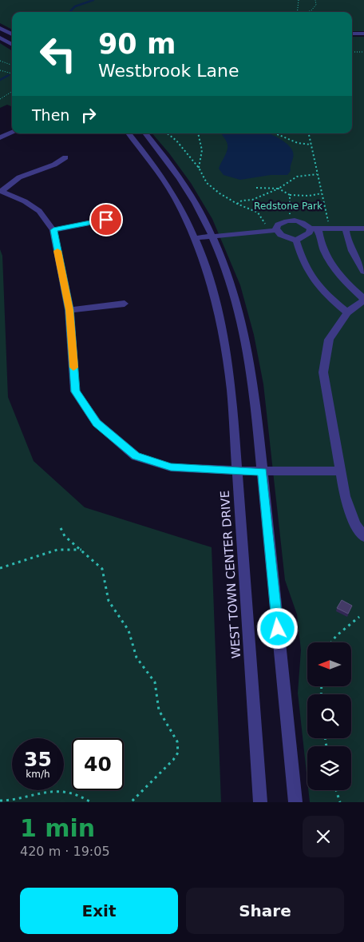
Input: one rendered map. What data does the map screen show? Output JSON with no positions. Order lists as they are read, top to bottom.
{
  "streets": {
    "street": ["WEST TOWN CENTER DRIVE"]
  },
  "parks": ["Redstone Park"],
  "north": "left",
  "page": {
    "turn": ["90 m", "Westbrook Lane"],
    "then": "Then",
    "speed": "35 km/h",
    "limit": "40",
    "heading": ["1 min", "420 m · 19:05"],
    "buttons": ["Exit", "Share"]
  }
}
